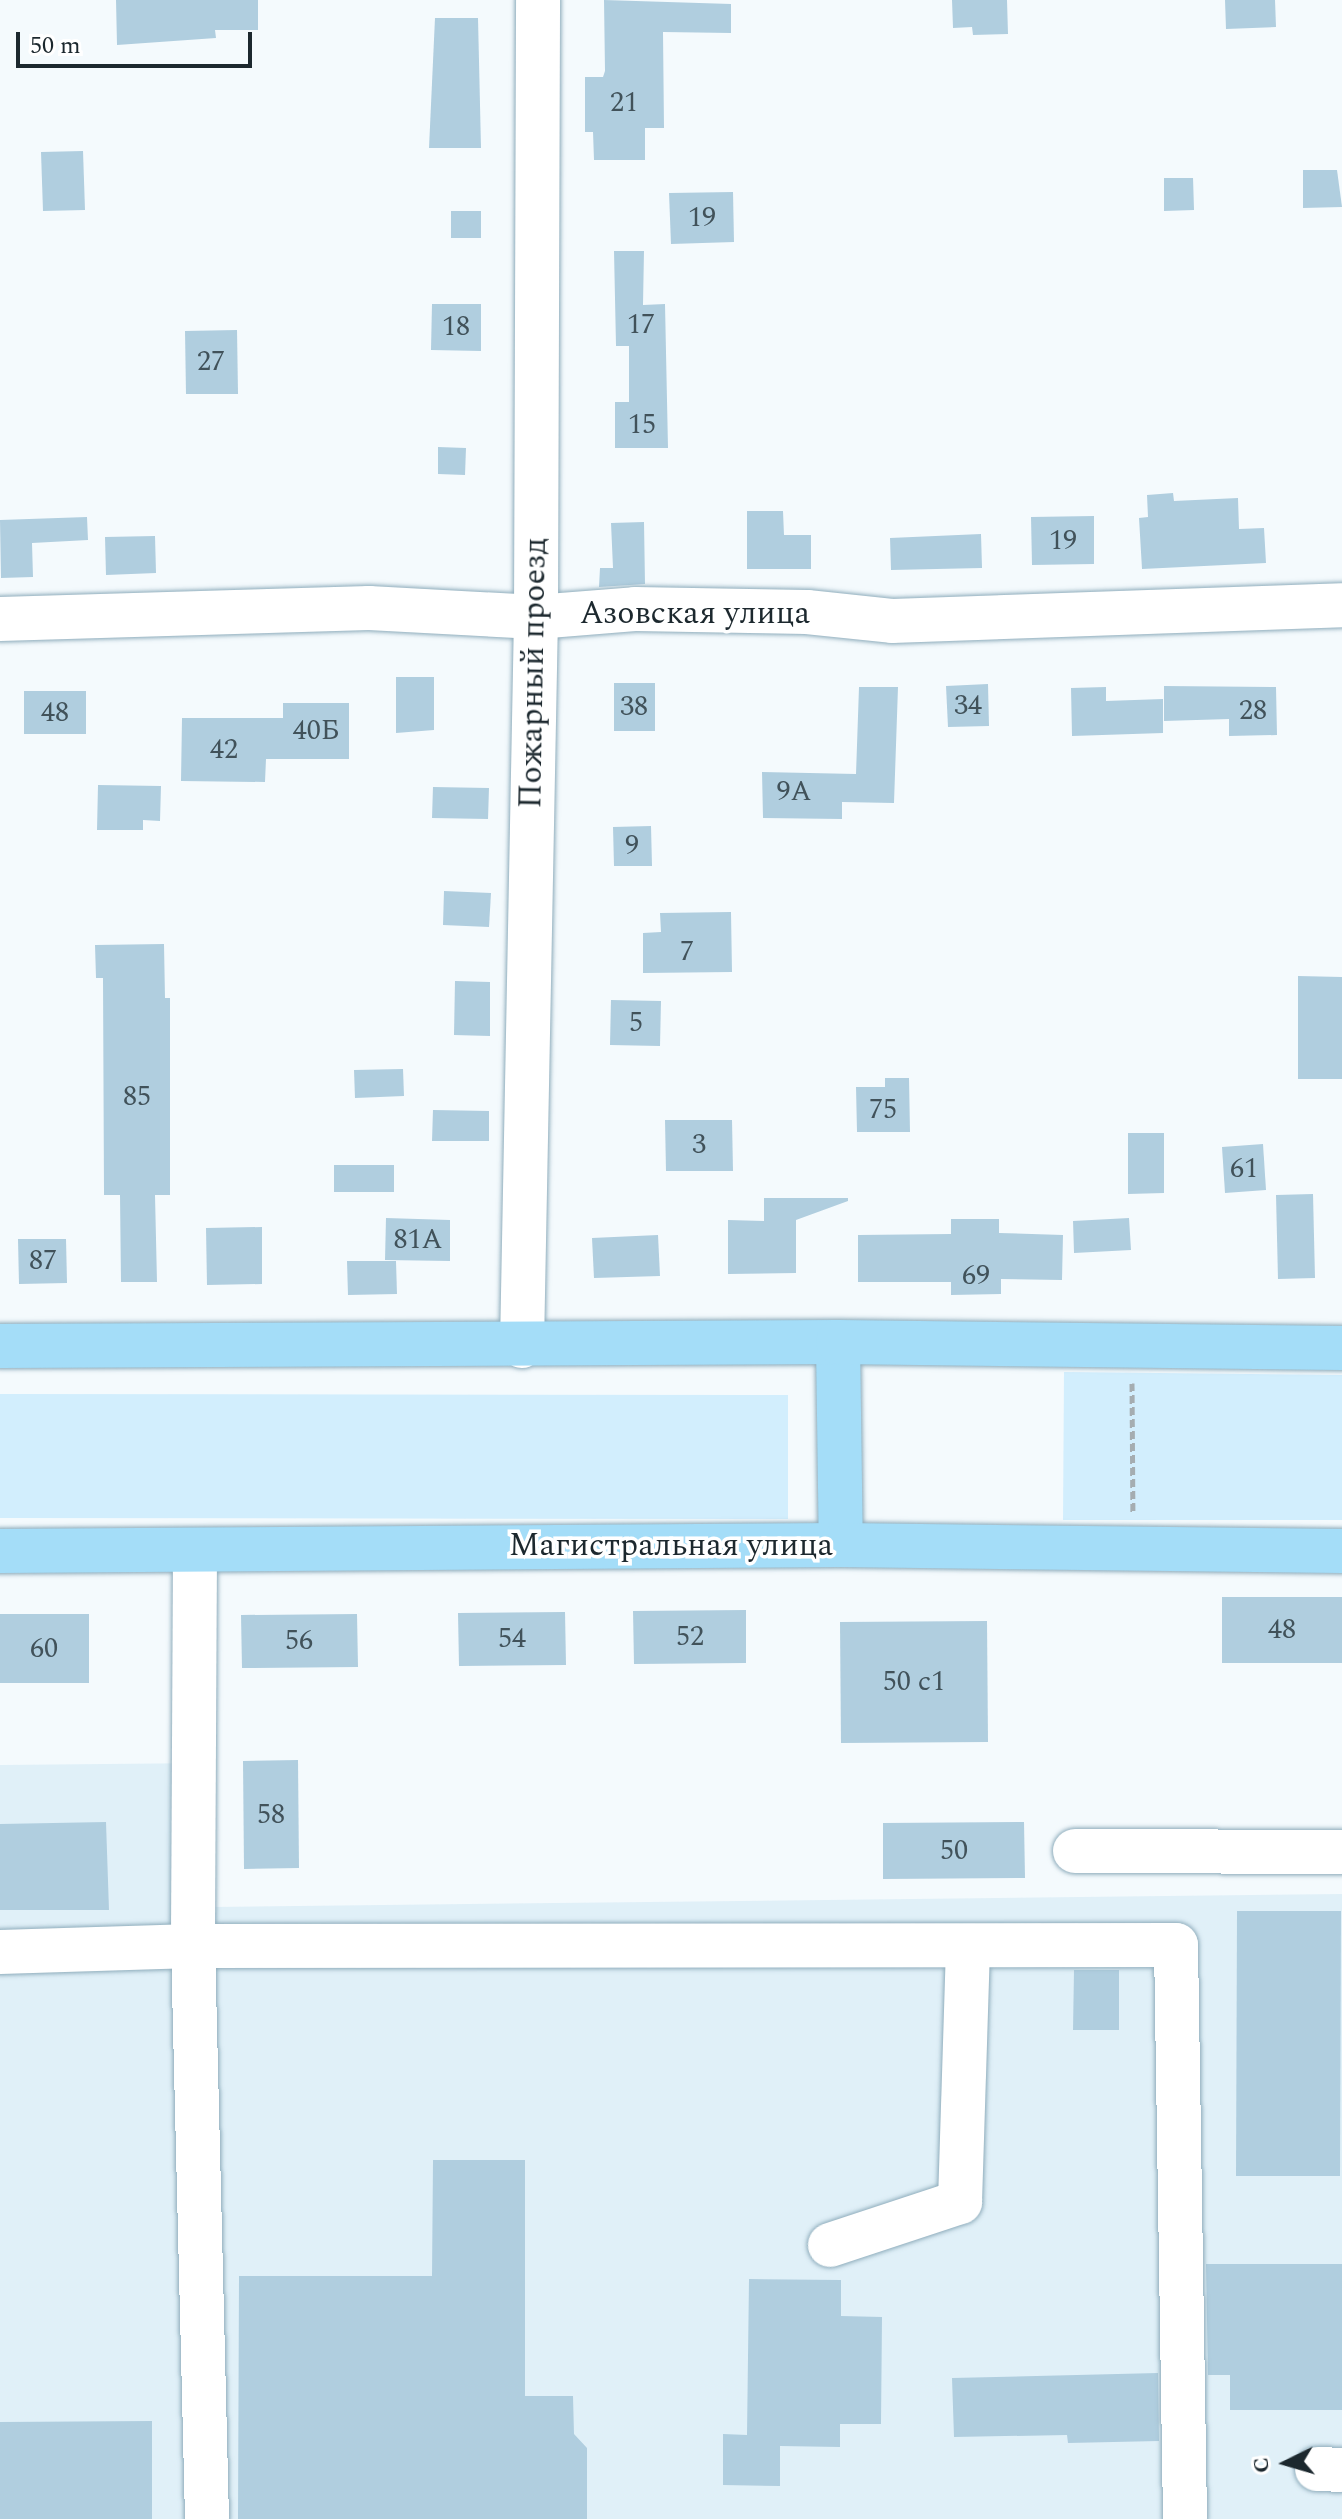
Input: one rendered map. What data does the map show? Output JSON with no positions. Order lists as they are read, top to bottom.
{
  "streets": {
    "main road": ["Магистральная улица"],
    "street": ["Азовская улица", "Пожарный проезд"]
  },
  "crossings": [
    ["Азовская улица", "Пожарный проезд"]
  ],
  "house_numbers": [
    "21",
    "19",
    "17",
    "18",
    "27",
    "15",
    "19",
    "34",
    "38",
    "28",
    "48",
    "40Б",
    "42",
    "9А",
    "9",
    "7",
    "5",
    "85",
    "75",
    "3",
    "61",
    "81А",
    "87",
    "69",
    "48",
    "52",
    "54",
    "56",
    "60",
    "50 с1",
    "58",
    "50"
  ],
  "scale_bar": "50 m",
  "north": "left"
}
